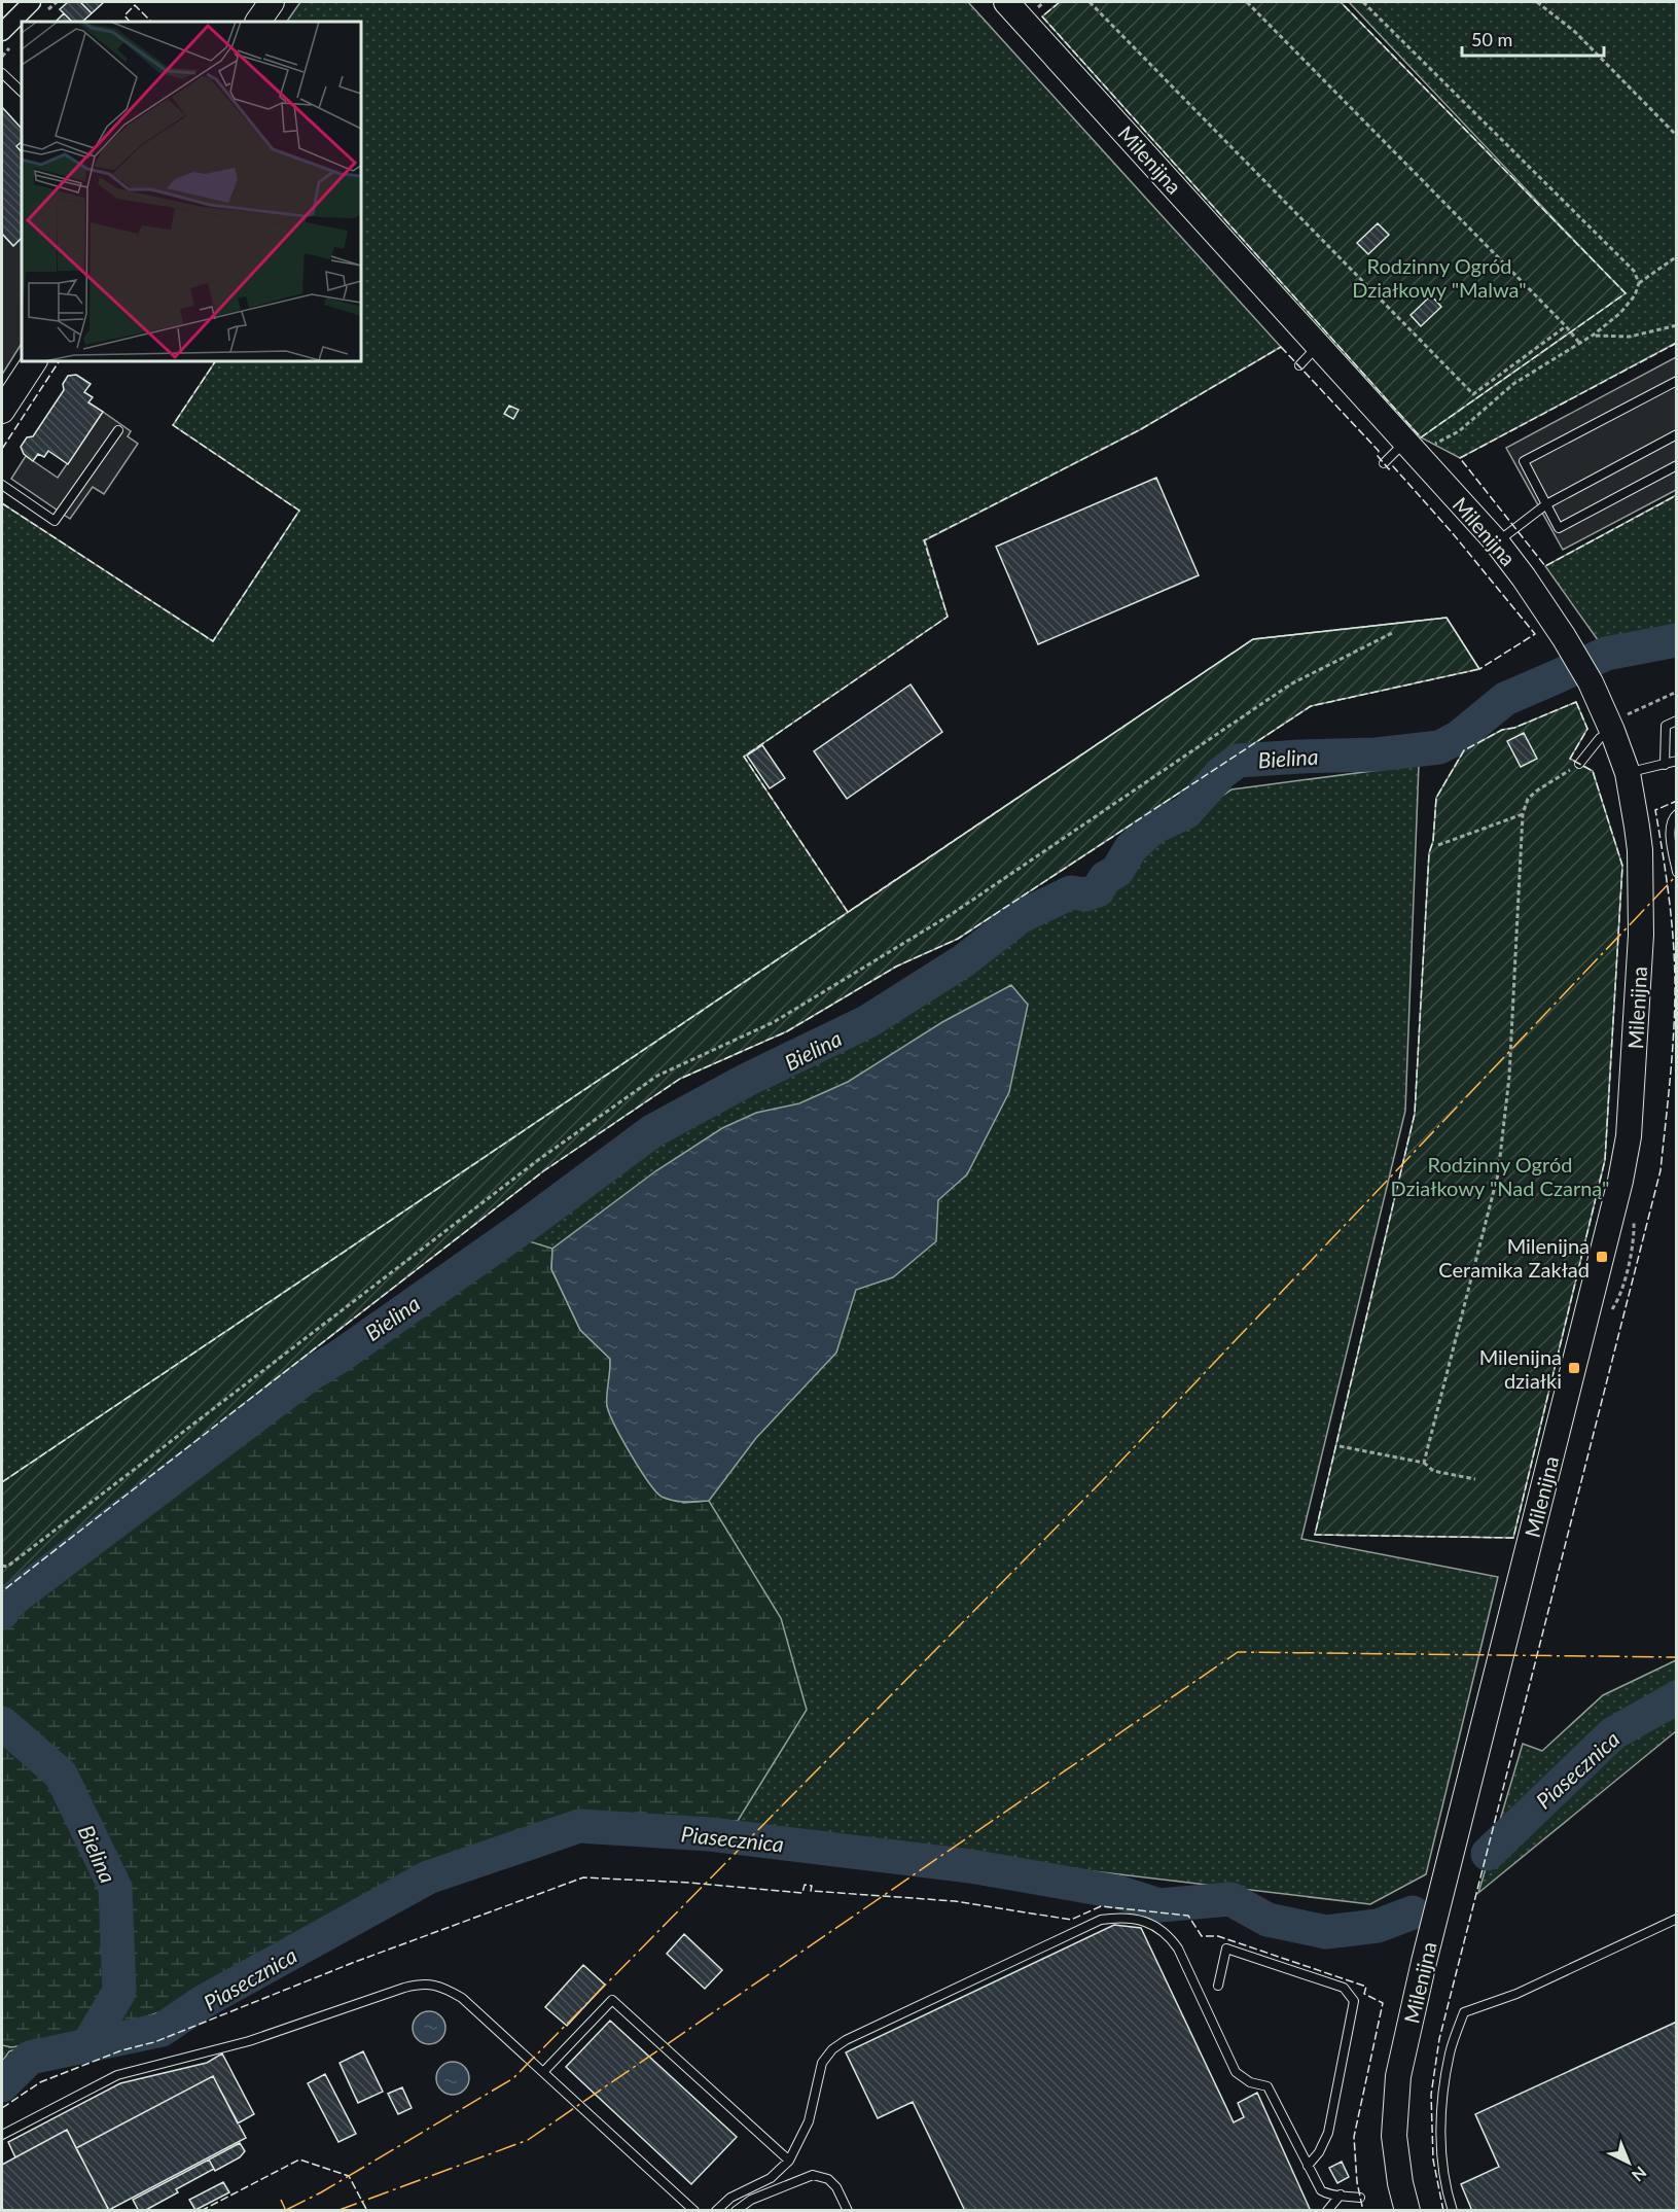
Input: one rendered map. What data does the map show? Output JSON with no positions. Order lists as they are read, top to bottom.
{
  "streets": {
    "street": ["Milenijna"]
  },
  "water": ["Bielina", "Piasecznica"],
  "parks": ["Rodzinny Ogród Działkowy \"Malwa\"", "Rodzinny Ogród Działkowy \"Nad Czarną\""],
  "places": {
    "transit": ["Milenijna Ceramika Zakład", "Milenijna działki"]
  },
  "scale_bar": "50 m",
  "north": "bottom right"
}
